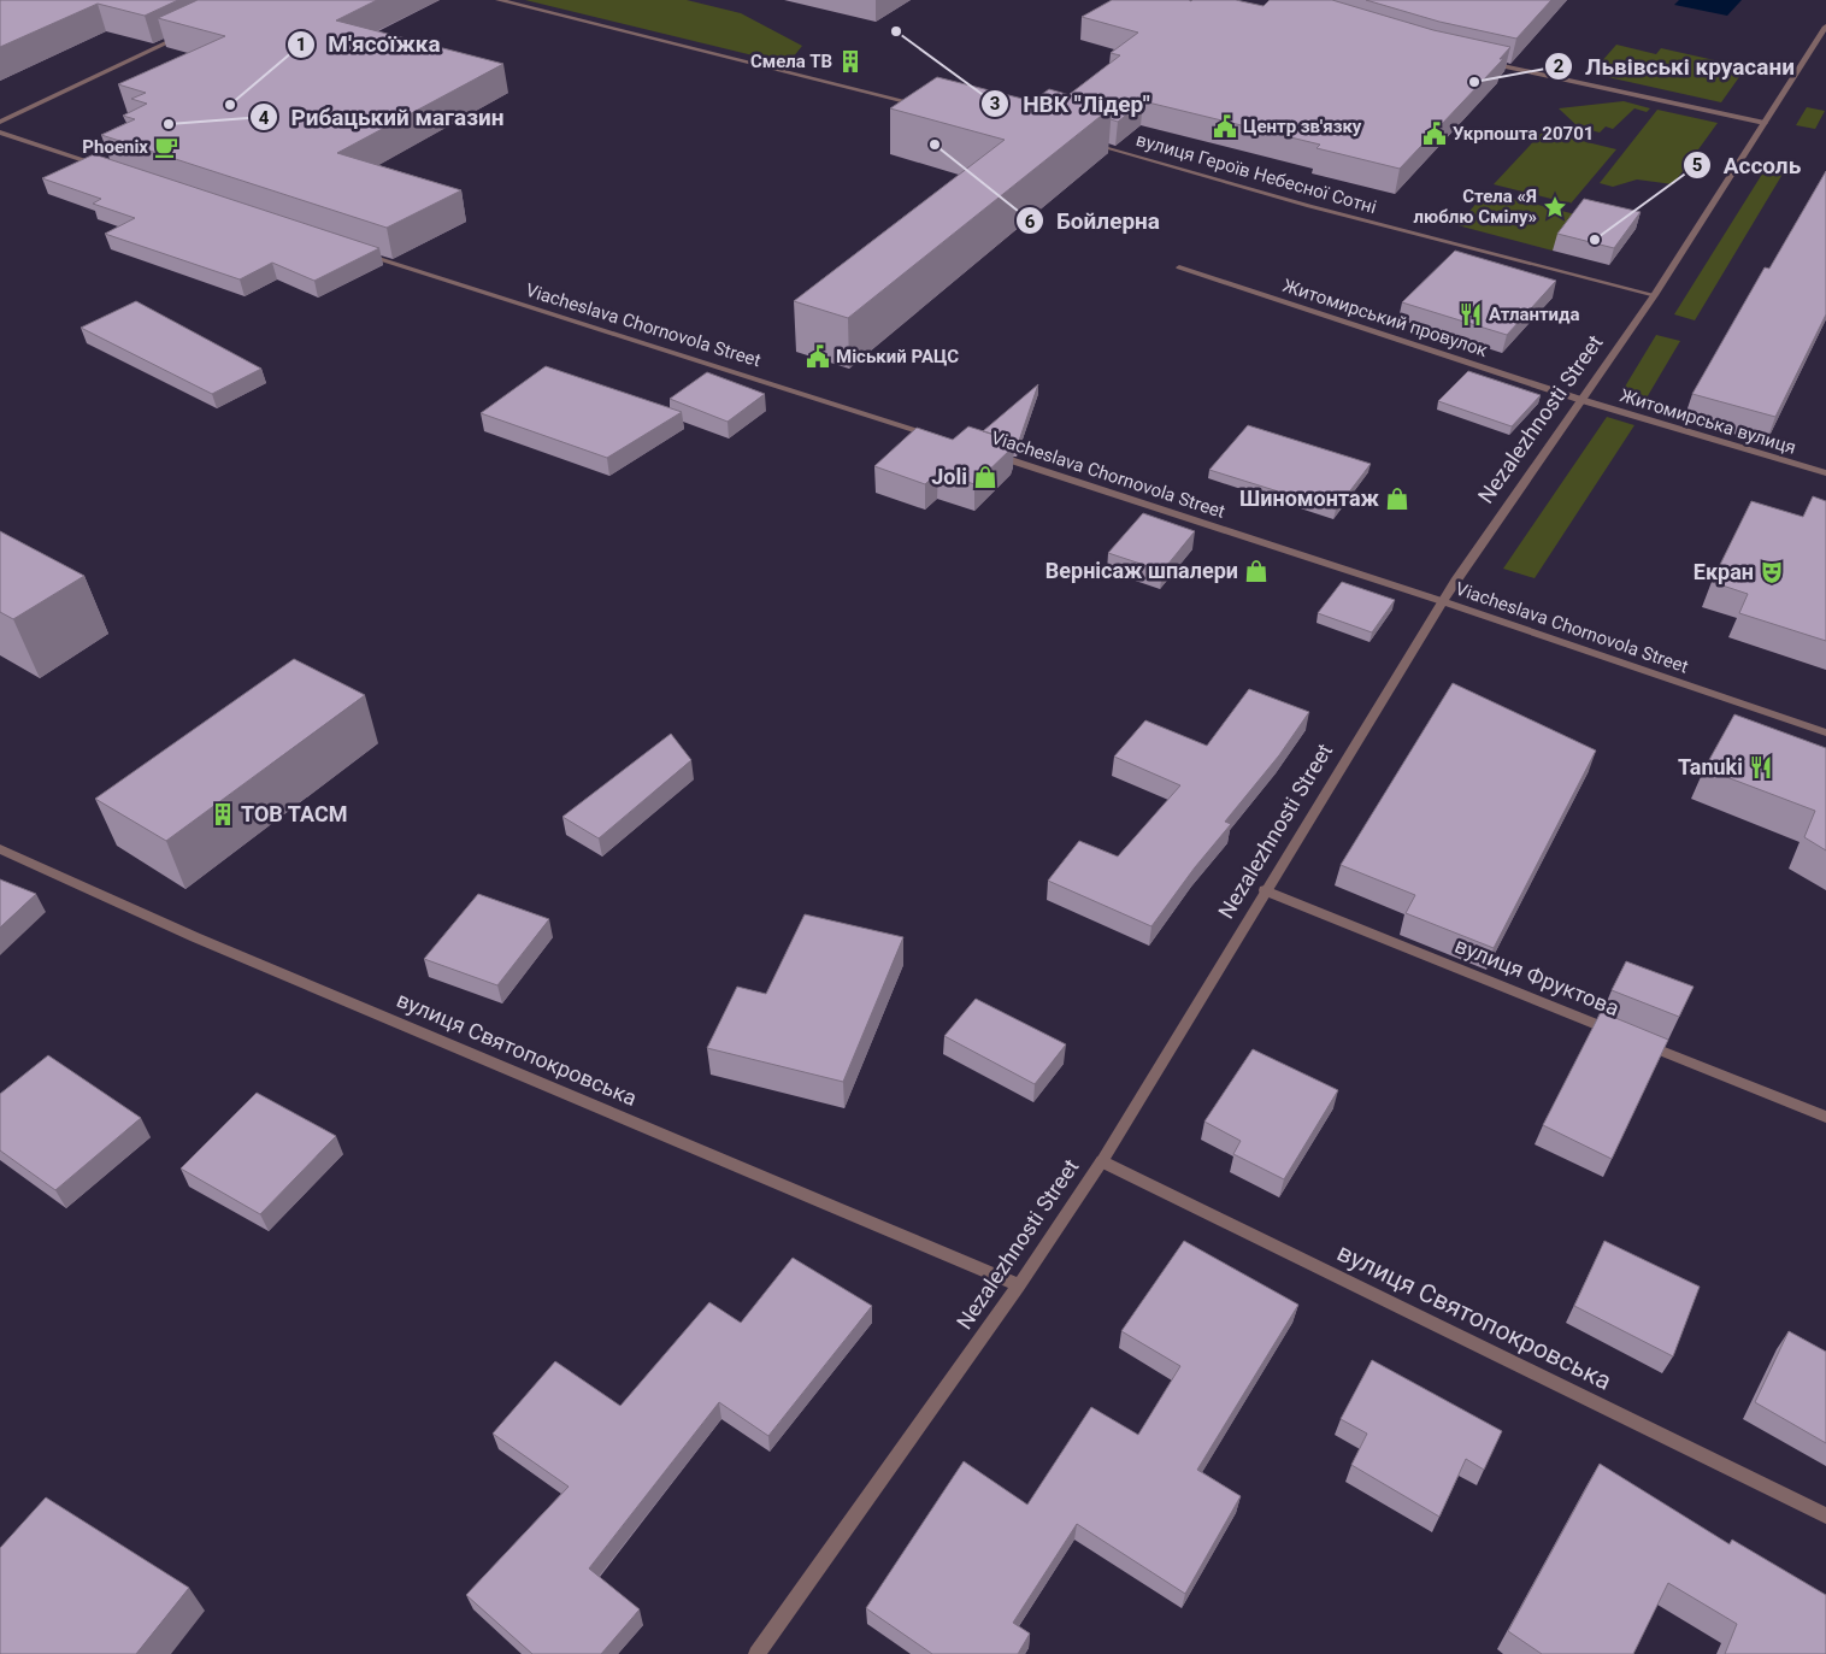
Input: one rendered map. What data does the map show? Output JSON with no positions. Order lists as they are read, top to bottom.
{
  "streets": {
    "street": [
      "вулиця Героїв Небесної Сотні",
      "Житомирський провулок",
      "Viacheslava Chornovola Street",
      "Nezalezhnosti Street",
      "Житомирська вулиця",
      "вулиця Фруктова",
      "вулиця Святопокровська"
    ]
  },
  "crossings": [
    ["вулиця Героїв Небесної Сотні", "Nezalezhnosti Street"],
    ["Житомирський провулок", "Nezalezhnosti Street"],
    ["Житомирський провулок", "Житомирська вулиця"],
    ["Viacheslava Chornovola Street", "Nezalezhnosti Street"],
    ["Nezalezhnosti Street", "Житомирська вулиця"],
    ["Nezalezhnosti Street", "вулиця Фруктова"],
    ["Nezalezhnosti Street", "вулиця Святопокровська"]
  ],
  "places": {
    "other": [
      "НВК \"Лідер\"",
      "Львівські круасани",
      "М'ясоїжка",
      "Рибацький магазин",
      "Бойлерна",
      "Ассоль"
    ],
    "building": ["Смела ТВ", "ТОВ ТАСМ"],
    "public building": ["Центр зв'язку", "Укрпошта 20701", "Міський РАЦС"],
    "cafe": ["Phoenix"],
    "place": ["Стела «Я люблю Смілу»"],
    "restaurant": ["Атлантида", "Tanuki"],
    "shop": ["Joli", "Шиномонтаж", "Вернiсаж шпалери"],
    "theatre": ["Екран"]
  }
}
